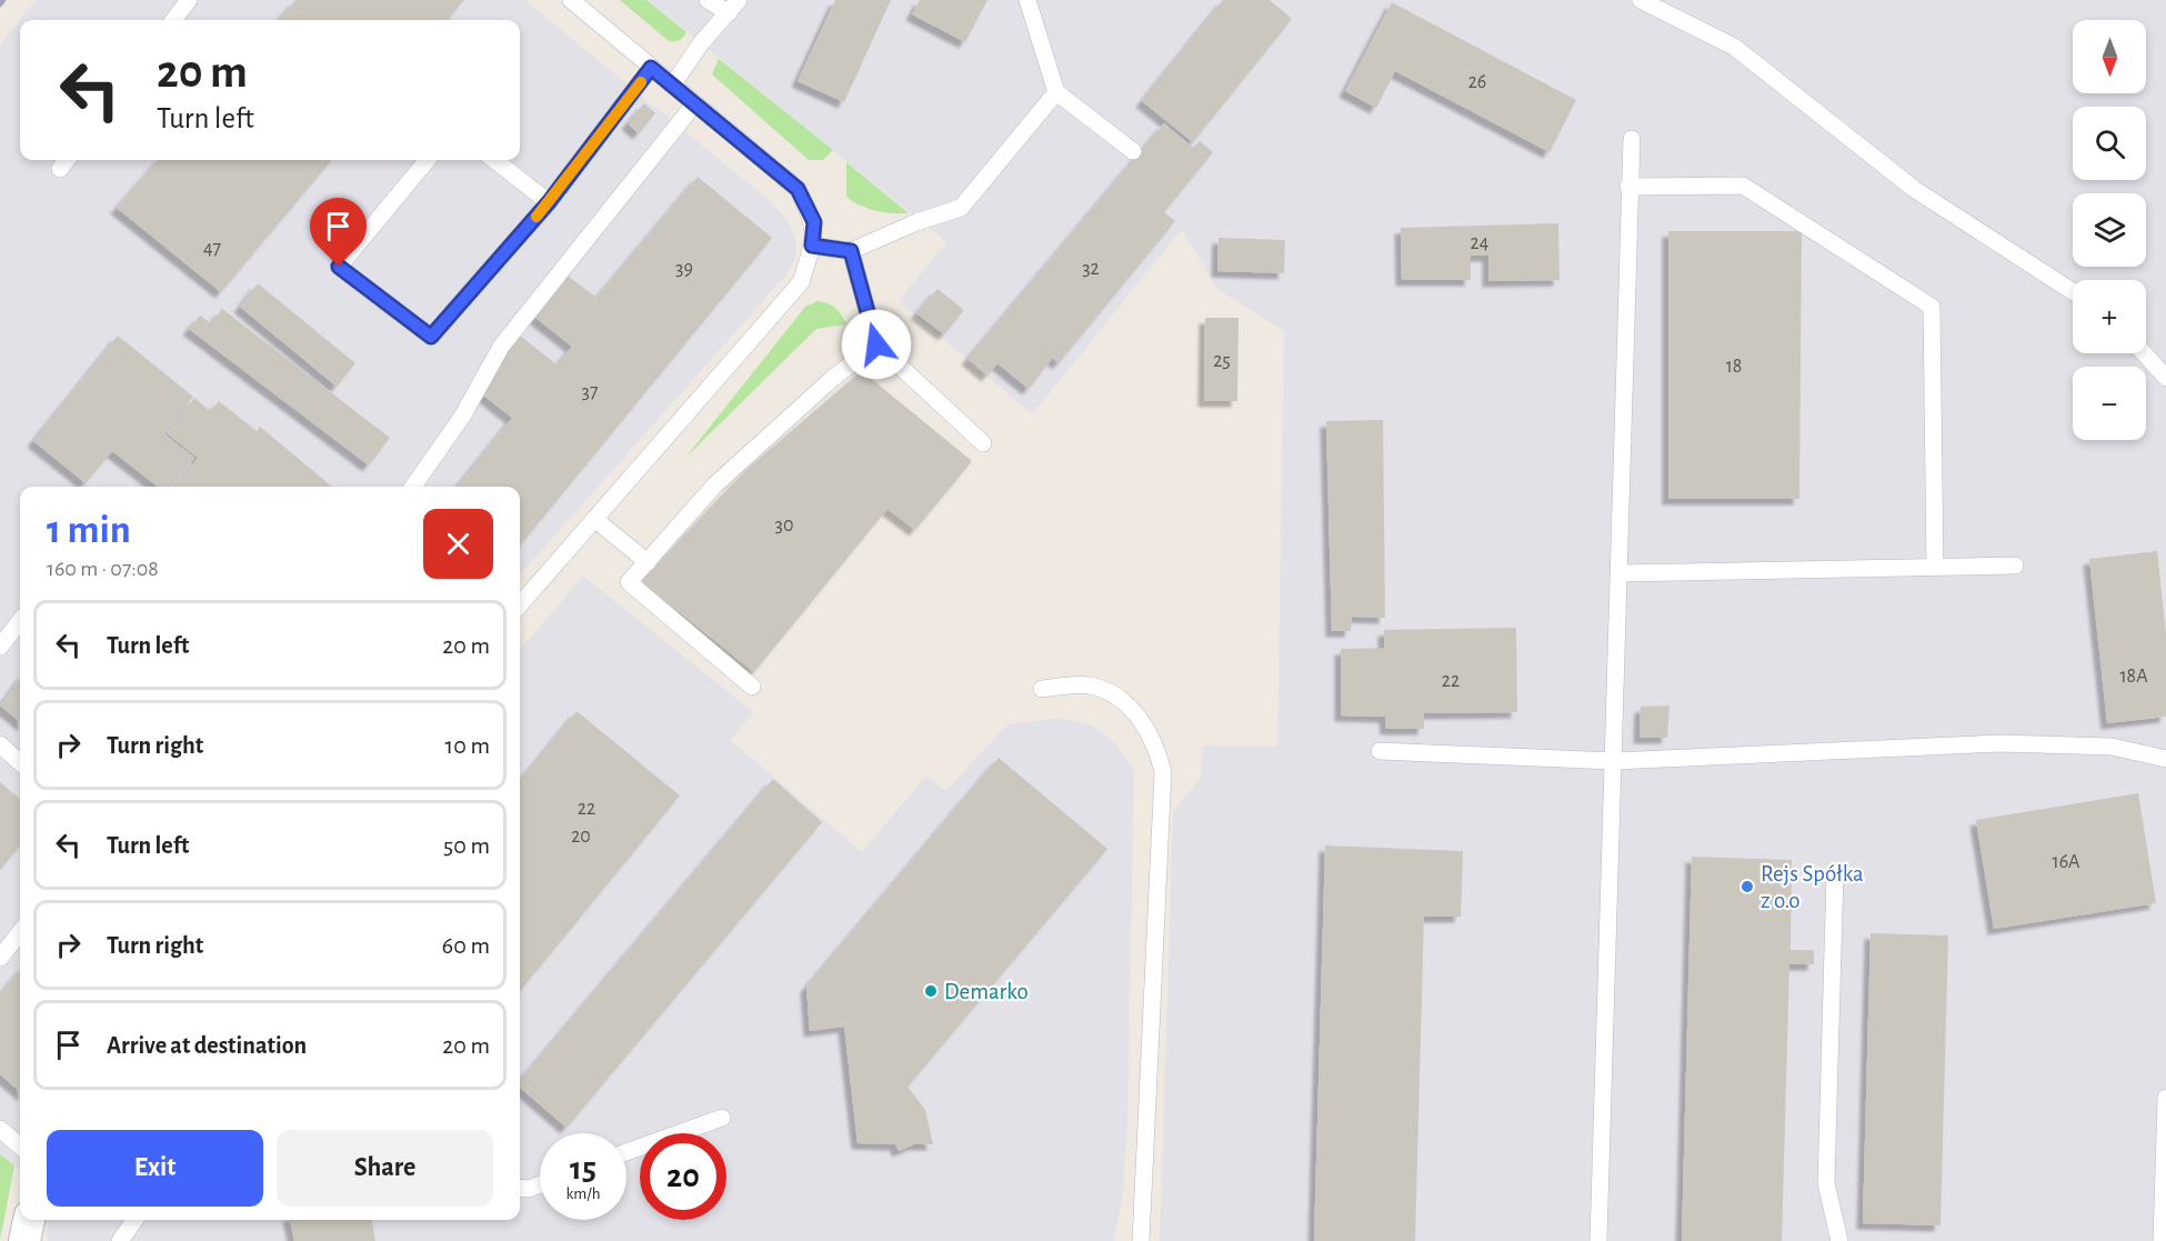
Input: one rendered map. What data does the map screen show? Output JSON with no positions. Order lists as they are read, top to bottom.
{
  "places": ["Rejs Spółka z o.o", "Demarko"],
  "house_numbers": [
    "26",
    "24",
    "47",
    "39",
    "32",
    "25",
    "18",
    "37",
    "30",
    "18A",
    "22",
    "22",
    "20",
    "16A"
  ],
  "north": "bottom",
  "page": {
    "map_buttons": ["+", "−"],
    "turn": ["20 m", "Turn left"],
    "heading": ["1 min", "160 m · 07:08"],
    "list": [
      {
        "name": "Turn left",
        "value": "20 m"
      },
      {
        "name": "Turn right",
        "value": "10 m"
      },
      {
        "name": "Turn left",
        "value": "50 m"
      },
      {
        "name": "Turn right",
        "value": "60 m"
      },
      {
        "name": "Arrive at destination",
        "value": "20 m"
      }
    ],
    "buttons": ["Exit", "Share"],
    "speed": "15 km/h",
    "limit": "20"
  }
}
